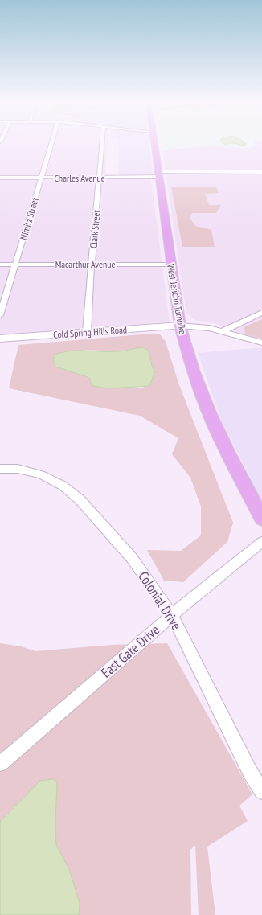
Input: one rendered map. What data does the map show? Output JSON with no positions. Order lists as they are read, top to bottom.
{
  "streets": {
    "main road": ["West Jericho Turnpike"],
    "street": [
      "Charles Avenue",
      "Nimitz Street",
      "Clark Street",
      "Macarthur Avenue",
      "Cold Spring Hills Road",
      "Colonial Drive",
      "East Gate Drive"
    ]
  },
  "crossings": [
    ["Charles Avenue", "Nimitz Street"],
    ["Charles Avenue", "Clark Street"],
    ["Charles Avenue", "West Jericho Turnpike"],
    ["Nimitz Street", "Macarthur Avenue"],
    ["Clark Street", "Macarthur Avenue"],
    ["Clark Street", "Cold Spring Hills Road"],
    ["Macarthur Avenue", "West Jericho Turnpike"],
    ["West Jericho Turnpike", "Cold Spring Hills Road"],
    ["Colonial Drive", "East Gate Drive"]
  ]
}
